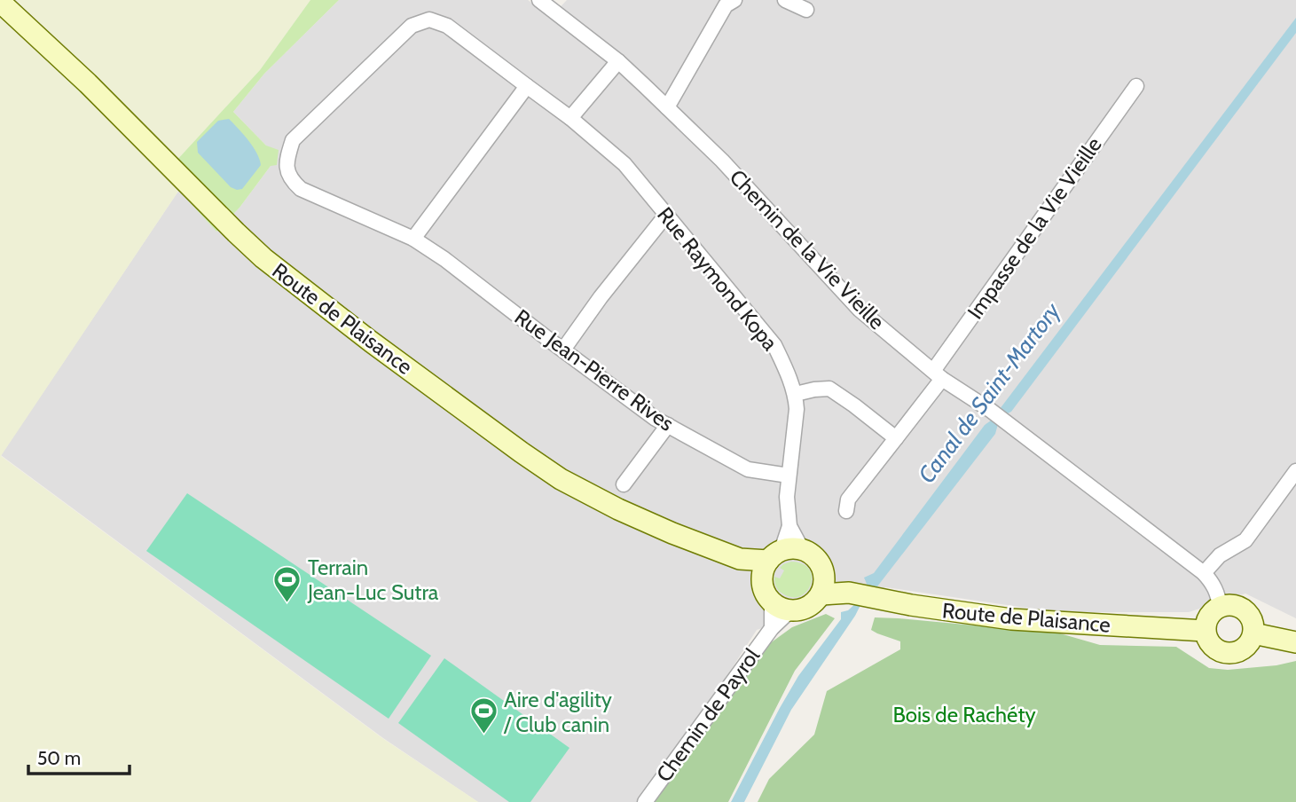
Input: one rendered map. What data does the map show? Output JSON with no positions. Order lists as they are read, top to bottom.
{
  "streets": {
    "main road": ["Route de Plaisance"],
    "street": [
      "Impasse de la Vie Vieille",
      "Chemin de la Vie Vieille",
      "Rue Raymond Kopa",
      "Rue Jean-Pierre Rives",
      "Chemin de Payrol"
    ]
  },
  "crossings": [
    ["Impasse de la Vie Vieille", "Chemin de la Vie Vieille"],
    ["Chemin de la Vie Vieille", "Route de Plaisance"],
    ["Rue Raymond Kopa", "Route de Plaisance"],
    ["Rue Raymond Kopa", "Rue Jean-Pierre Rives"],
    ["Rue Raymond Kopa", "Chemin de Payrol"],
    ["Route de Plaisance", "Chemin de Payrol"]
  ],
  "water": ["Canal de Saint-Martory"],
  "parks": ["Bois de Rachéty"],
  "places": {
    "sports": ["Terrain Jean-Luc Sutra", "Aire d'agility / Club canin"]
  },
  "scale_bar": "50 m"
}
